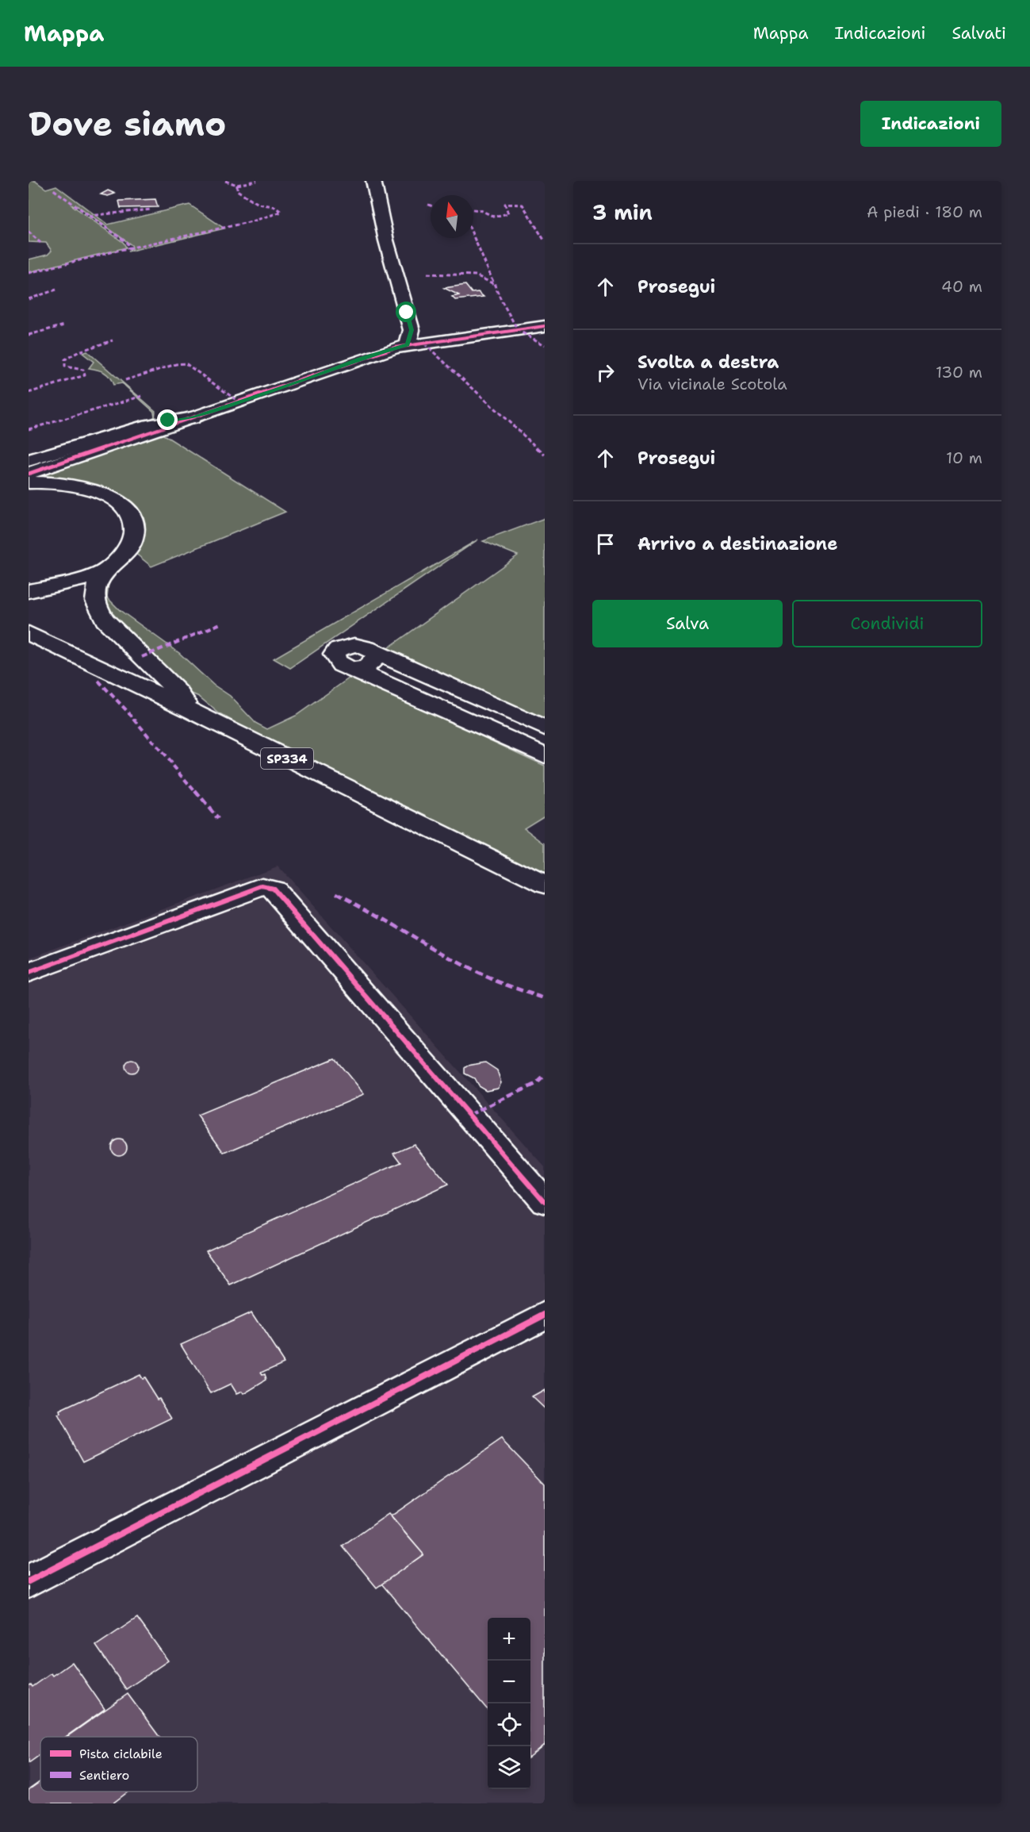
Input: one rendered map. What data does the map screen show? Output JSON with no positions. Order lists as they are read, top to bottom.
{
  "streets": {
    "street": ["SP334"]
  },
  "legend": ["Pista ciclabile", "Sentiero"],
  "north": "top",
  "page": {
    "header": "Mappa",
    "nav": ["Mappa", "Indicazioni", "Salvati"],
    "buttons": [
      "Indicazioni",
      ["Salva", "Condividi"]
    ],
    "title": "Dove siamo",
    "heading": ["3 min", "A piedi · 180 m"],
    "list": [
      ["Prosegui", "40 m"],
      ["Svolta a destra", "Via vicinale Scotola", "130 m"],
      ["Prosegui", "10 m"],
      "Arrivo a destinazione"
    ],
    "map_buttons": ["+", "−"]
  }
}
